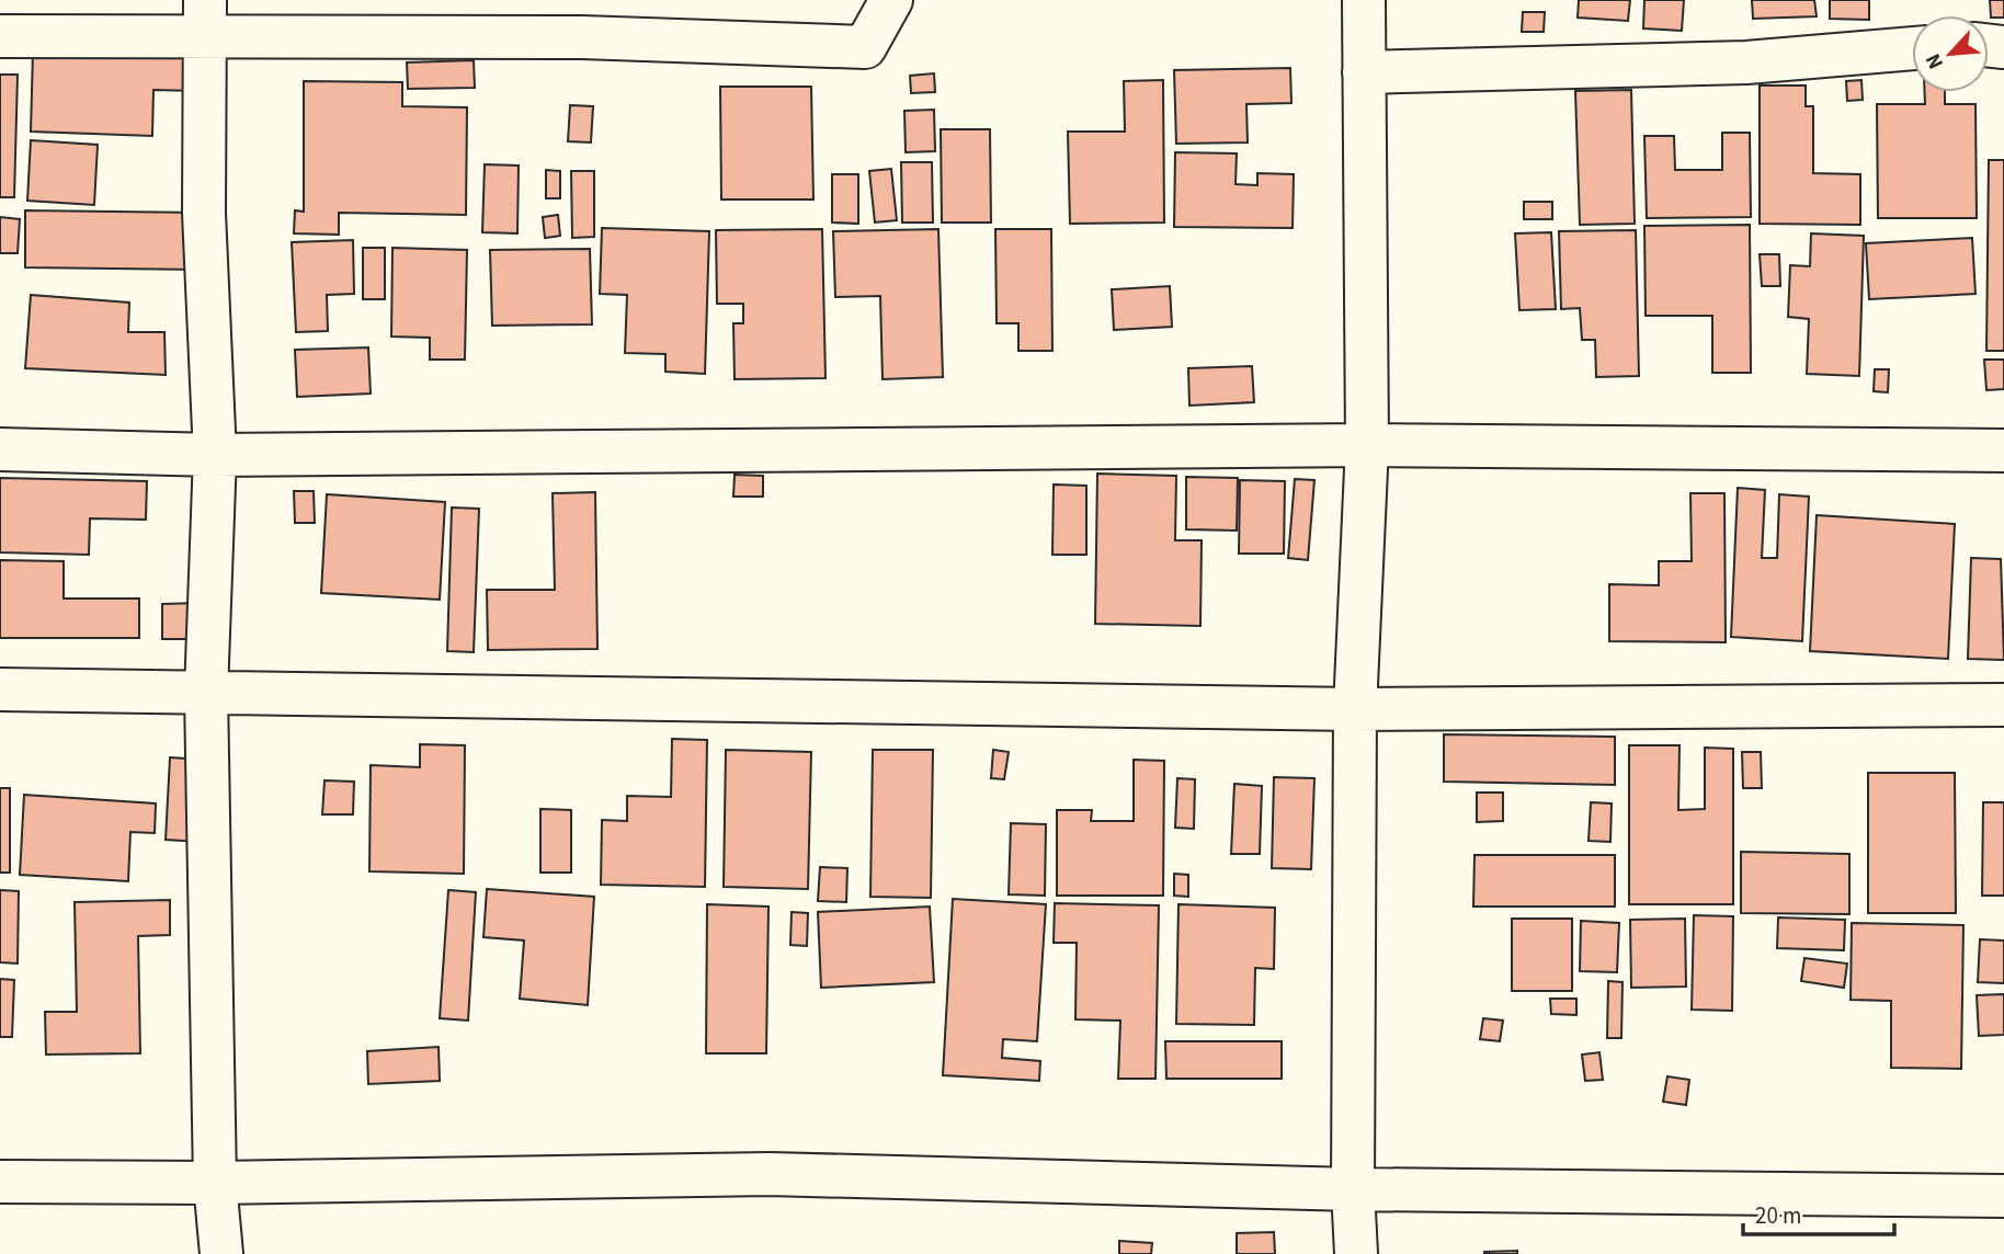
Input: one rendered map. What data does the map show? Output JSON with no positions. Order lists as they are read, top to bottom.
{
  "scale_bar": "20 m",
  "north": "bottom left"
}
